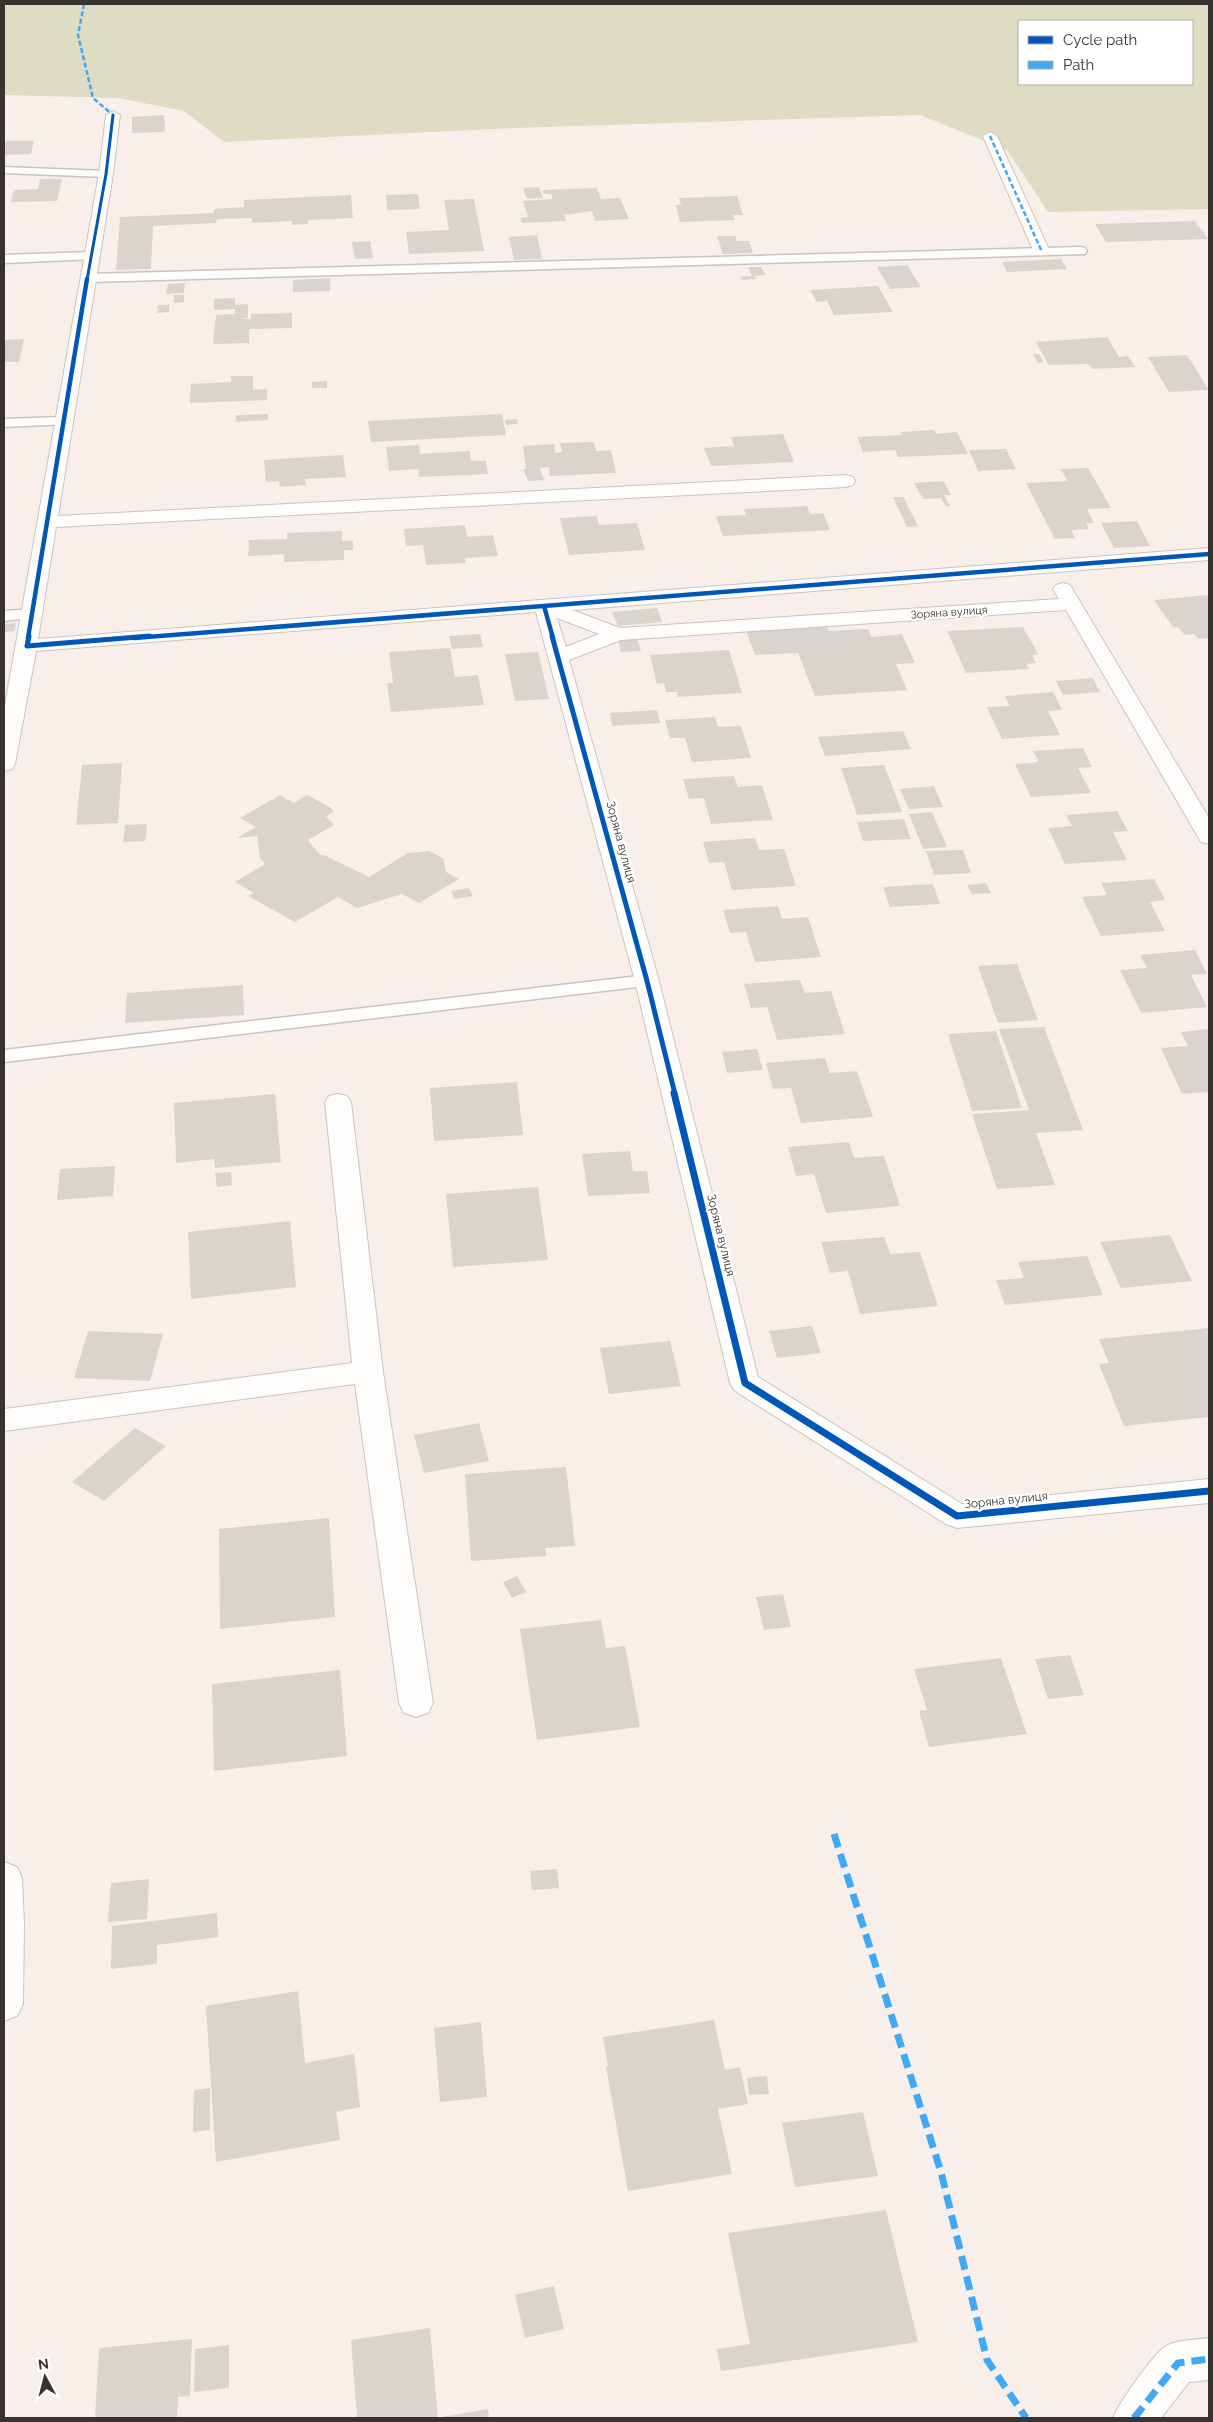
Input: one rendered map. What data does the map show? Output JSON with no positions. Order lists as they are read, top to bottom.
{
  "streets": {
    "street": ["Зоряна вулиця"]
  },
  "legend": ["Cycle path", "Path"],
  "north": "top"
}
